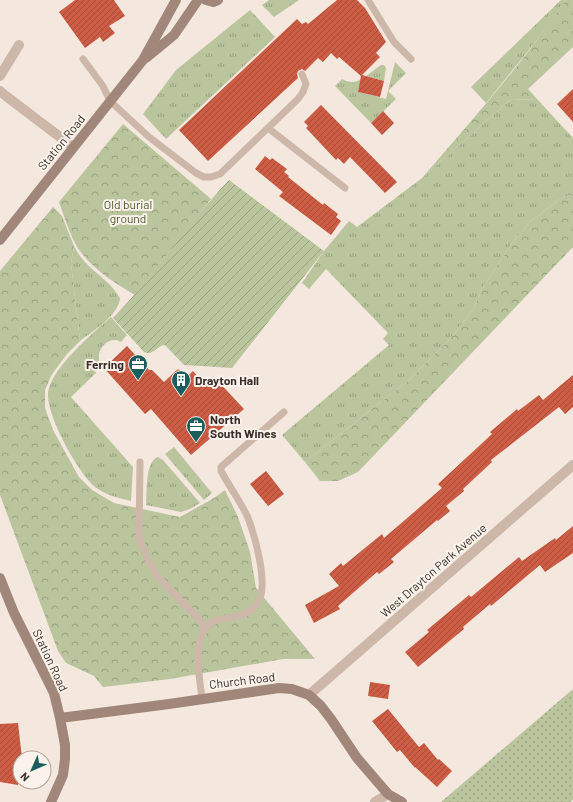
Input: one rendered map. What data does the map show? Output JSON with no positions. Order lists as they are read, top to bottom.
{
  "streets": {
    "street": ["Station Road", "West Drayton Park Avenue", "Church Road"]
  },
  "crossings": [
    ["Station Road", "Church Road"],
    ["West Drayton Park Avenue", "Church Road"]
  ],
  "parks": ["Old burial ground"],
  "places": {
    "office": ["Ferring", "North South Wines"],
    "building": ["Drayton Hall"]
  },
  "north": "bottom left"
}
